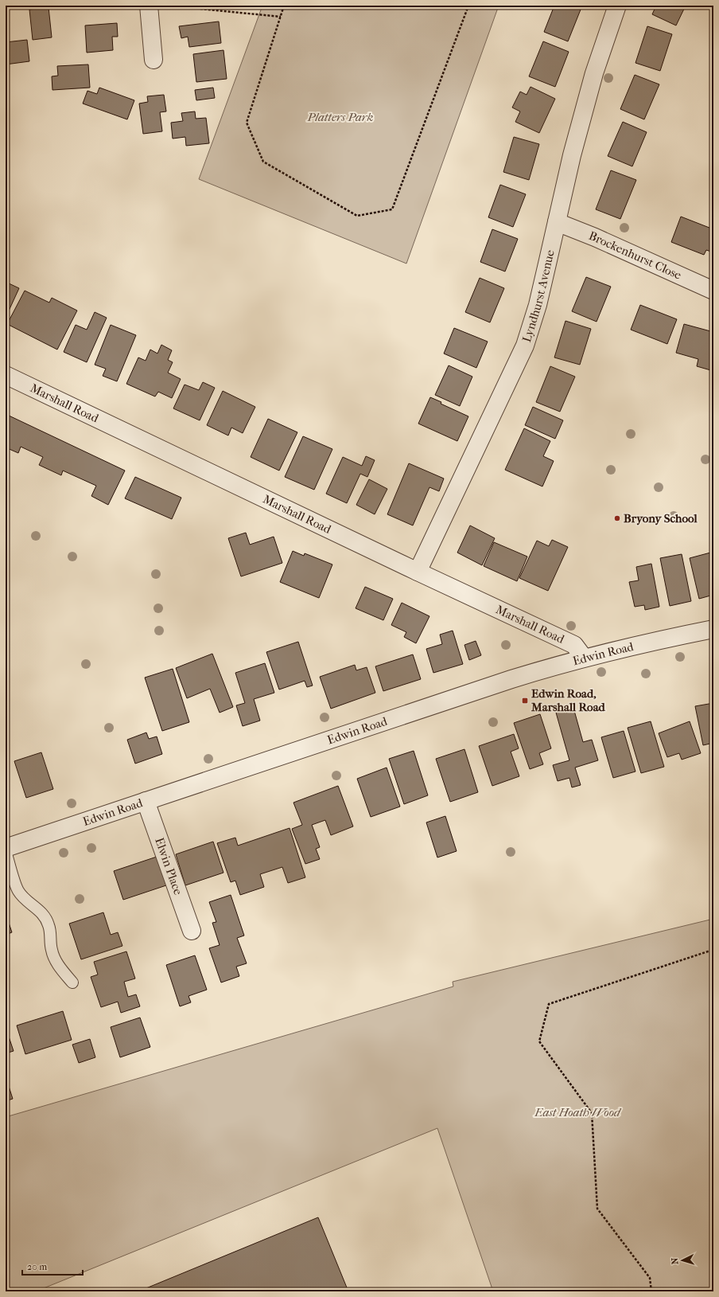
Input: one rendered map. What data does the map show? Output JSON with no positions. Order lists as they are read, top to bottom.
{
  "streets": {
    "street": [
      "Brockenhurst Close",
      "Lyndhurst Avenue",
      "Marshall Road",
      "Edwin Road",
      "Elwin Place"
    ]
  },
  "crossings": [
    ["Brockenhurst Close", "Lyndhurst Avenue"],
    ["Lyndhurst Avenue", "Marshall Road"],
    ["Marshall Road", "Edwin Road"],
    ["Edwin Road", "Elwin Place"]
  ],
  "parks": ["Platters Park", "East Hoath Wood"],
  "places": {
    "other": ["Bryony School"],
    "transit": ["Edwin Road, Marshall Road"]
  },
  "scale_bar": "20 m",
  "north": "left"
}
